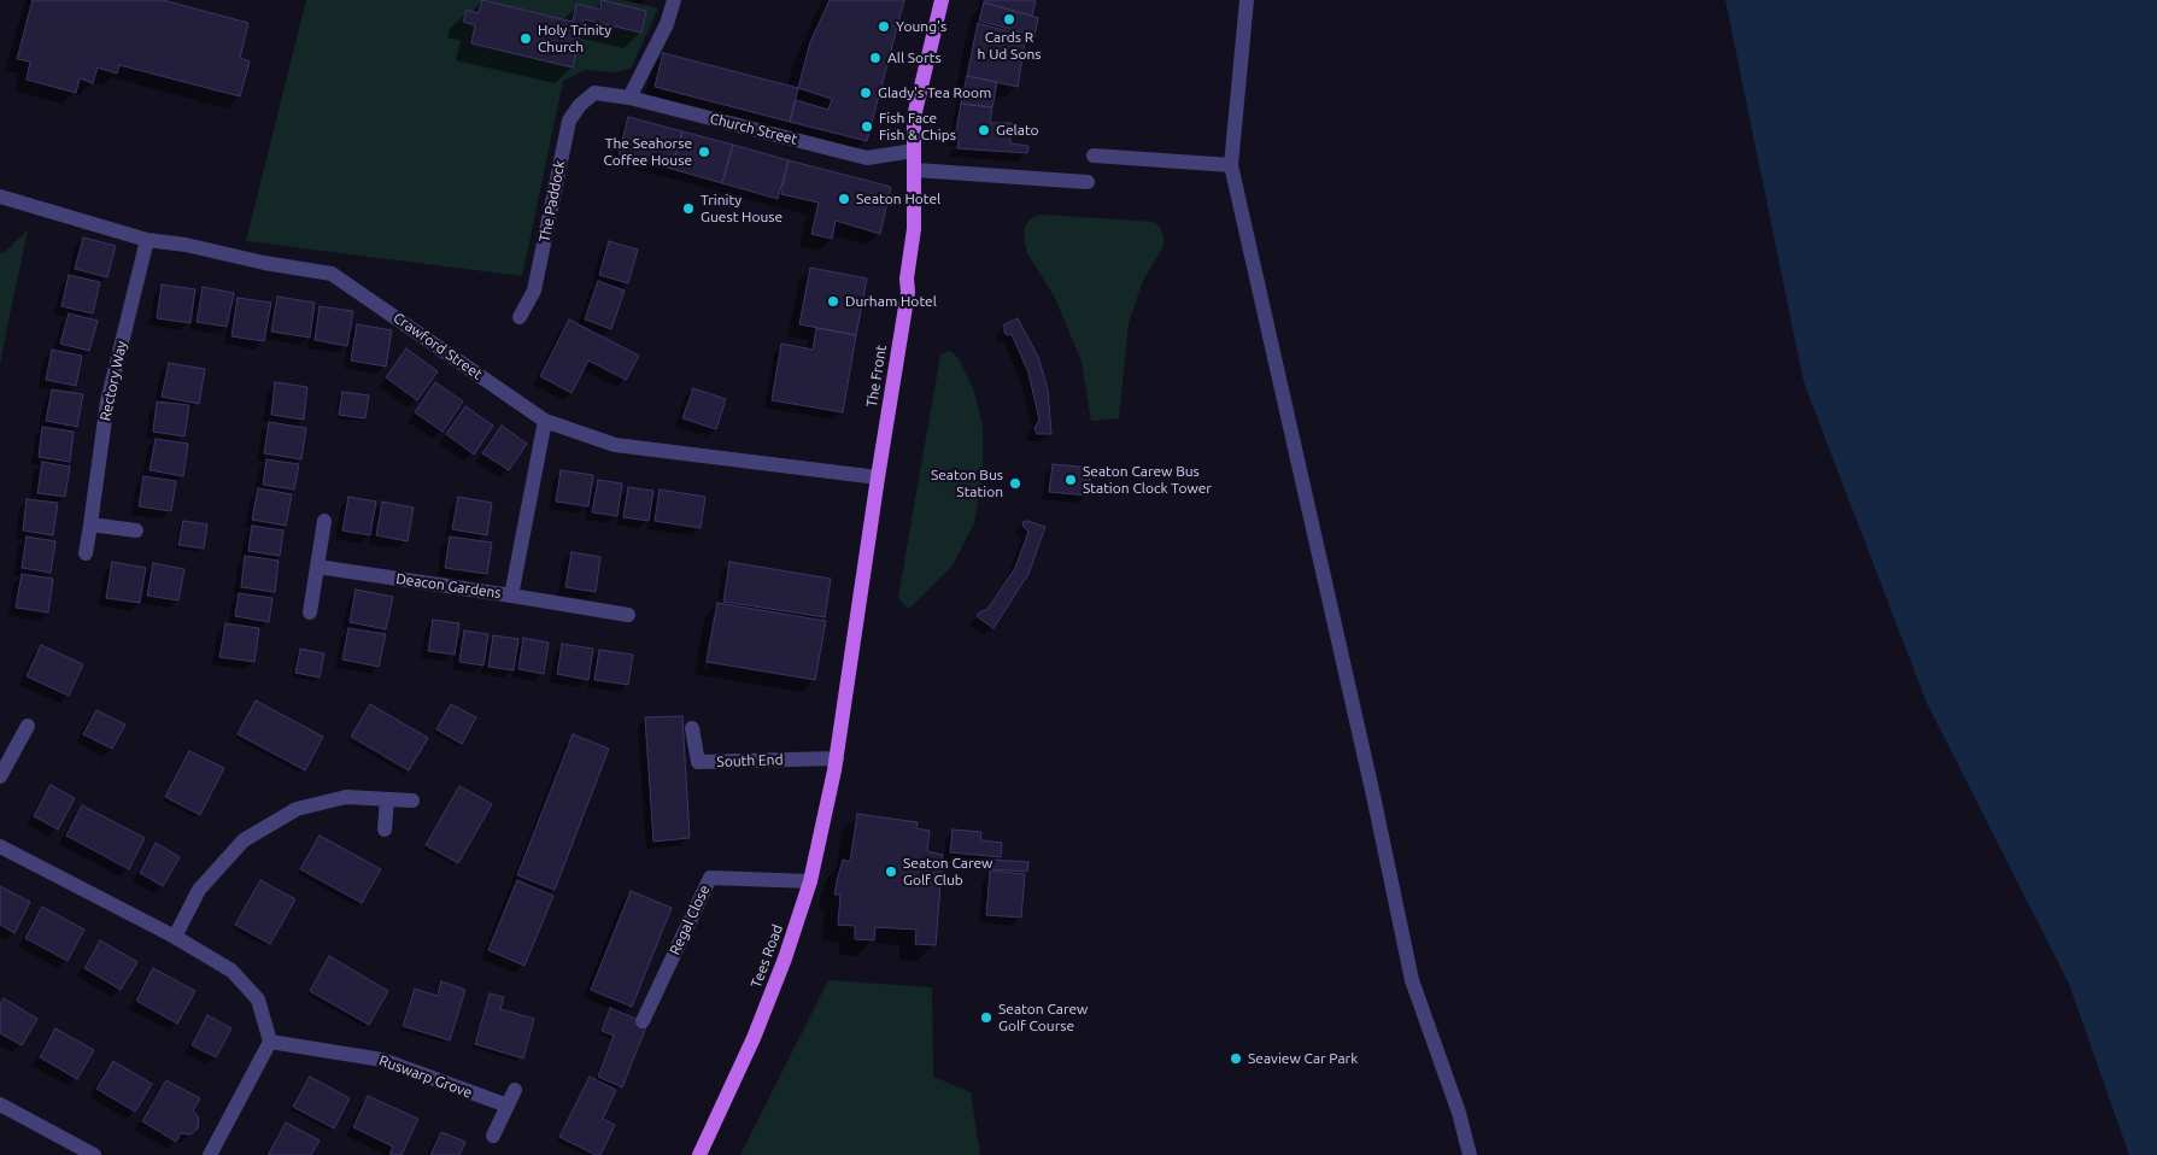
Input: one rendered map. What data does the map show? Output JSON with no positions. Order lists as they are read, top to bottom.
{
  "streets": {
    "main road": ["The Front", "Tees Road"],
    "street": [
      "Church Street",
      "The Paddock",
      "Crawford Street",
      "Rectory Way",
      "Deacon Gardens",
      "South End",
      "Regal Close",
      "Ruswarp Grove"
    ]
  },
  "crossings": [
    ["Church Street", "The Paddock"],
    ["Church Street", "The Front"],
    ["Crawford Street", "The Front"],
    ["Crawford Street", "Rectory Way"],
    ["Crawford Street", "Deacon Gardens"],
    ["The Front", "South End"],
    ["The Front", "Tees Road"],
    ["South End", "Tees Road"],
    ["Regal Close", "Tees Road"]
  ],
  "places": [
    "Cards R h Ud Sons",
    "Young's",
    "Holy Trinity Church",
    "All Sorts",
    "Glady's Tea Room",
    "Fish Face Fish & Chips",
    "Gelato",
    "The Seahorse Coffee House",
    "Seaton Hotel",
    "Trinity Guest House",
    "Durham Hotel",
    "Seaton Carew Bus Station Clock Tower",
    "Seaton Bus Station",
    "Seaton Carew Golf Club",
    "Seaton Carew Golf Course",
    "Seaview Car Park"
  ]
}
